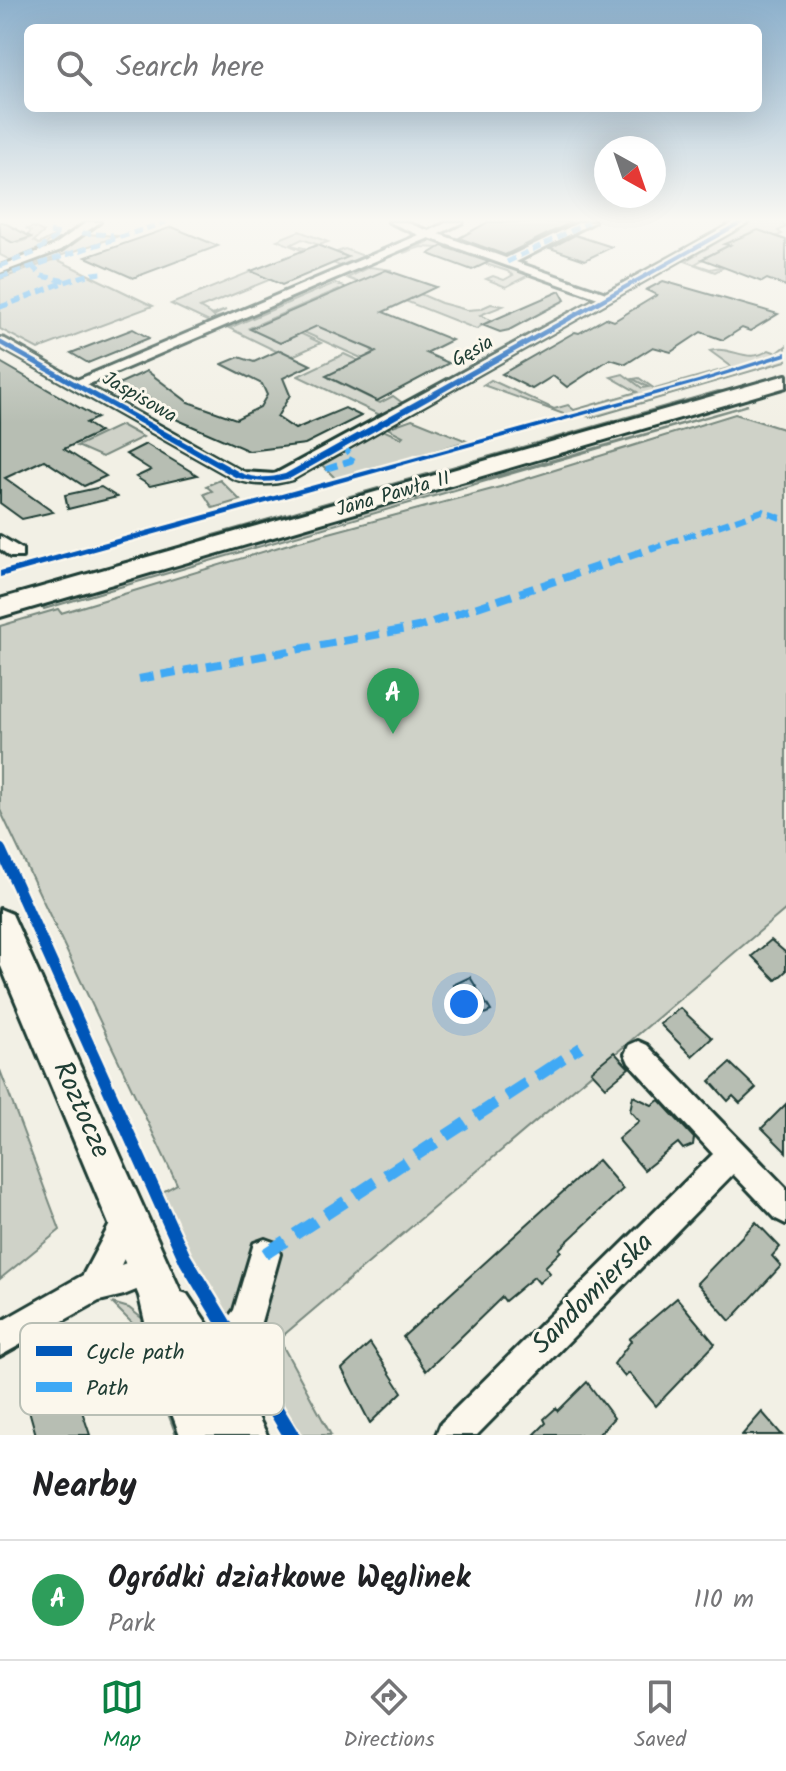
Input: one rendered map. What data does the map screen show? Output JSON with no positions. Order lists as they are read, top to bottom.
{
  "streets": {
    "main road": ["Jana Pawła II"],
    "street": [
      "Gęsia",
      "Jaspisowa",
      "Roztocze",
      "Sandomierska"
    ]
  },
  "crossings": [
    ["Gęsia", "Jaspisowa"]
  ],
  "legend": ["Cycle path", "Path"],
  "north": "bottom right",
  "page": {
    "search": "Search here",
    "pins": "A",
    "heading": "Nearby",
    "list": [
      {
        "mark": "A",
        "name": "Ogródki działkowe Węglinek",
        "note": "Park",
        "value": "110 m"
      }
    ],
    "nav": ["Map", "Directions", "Saved"]
  }
}
